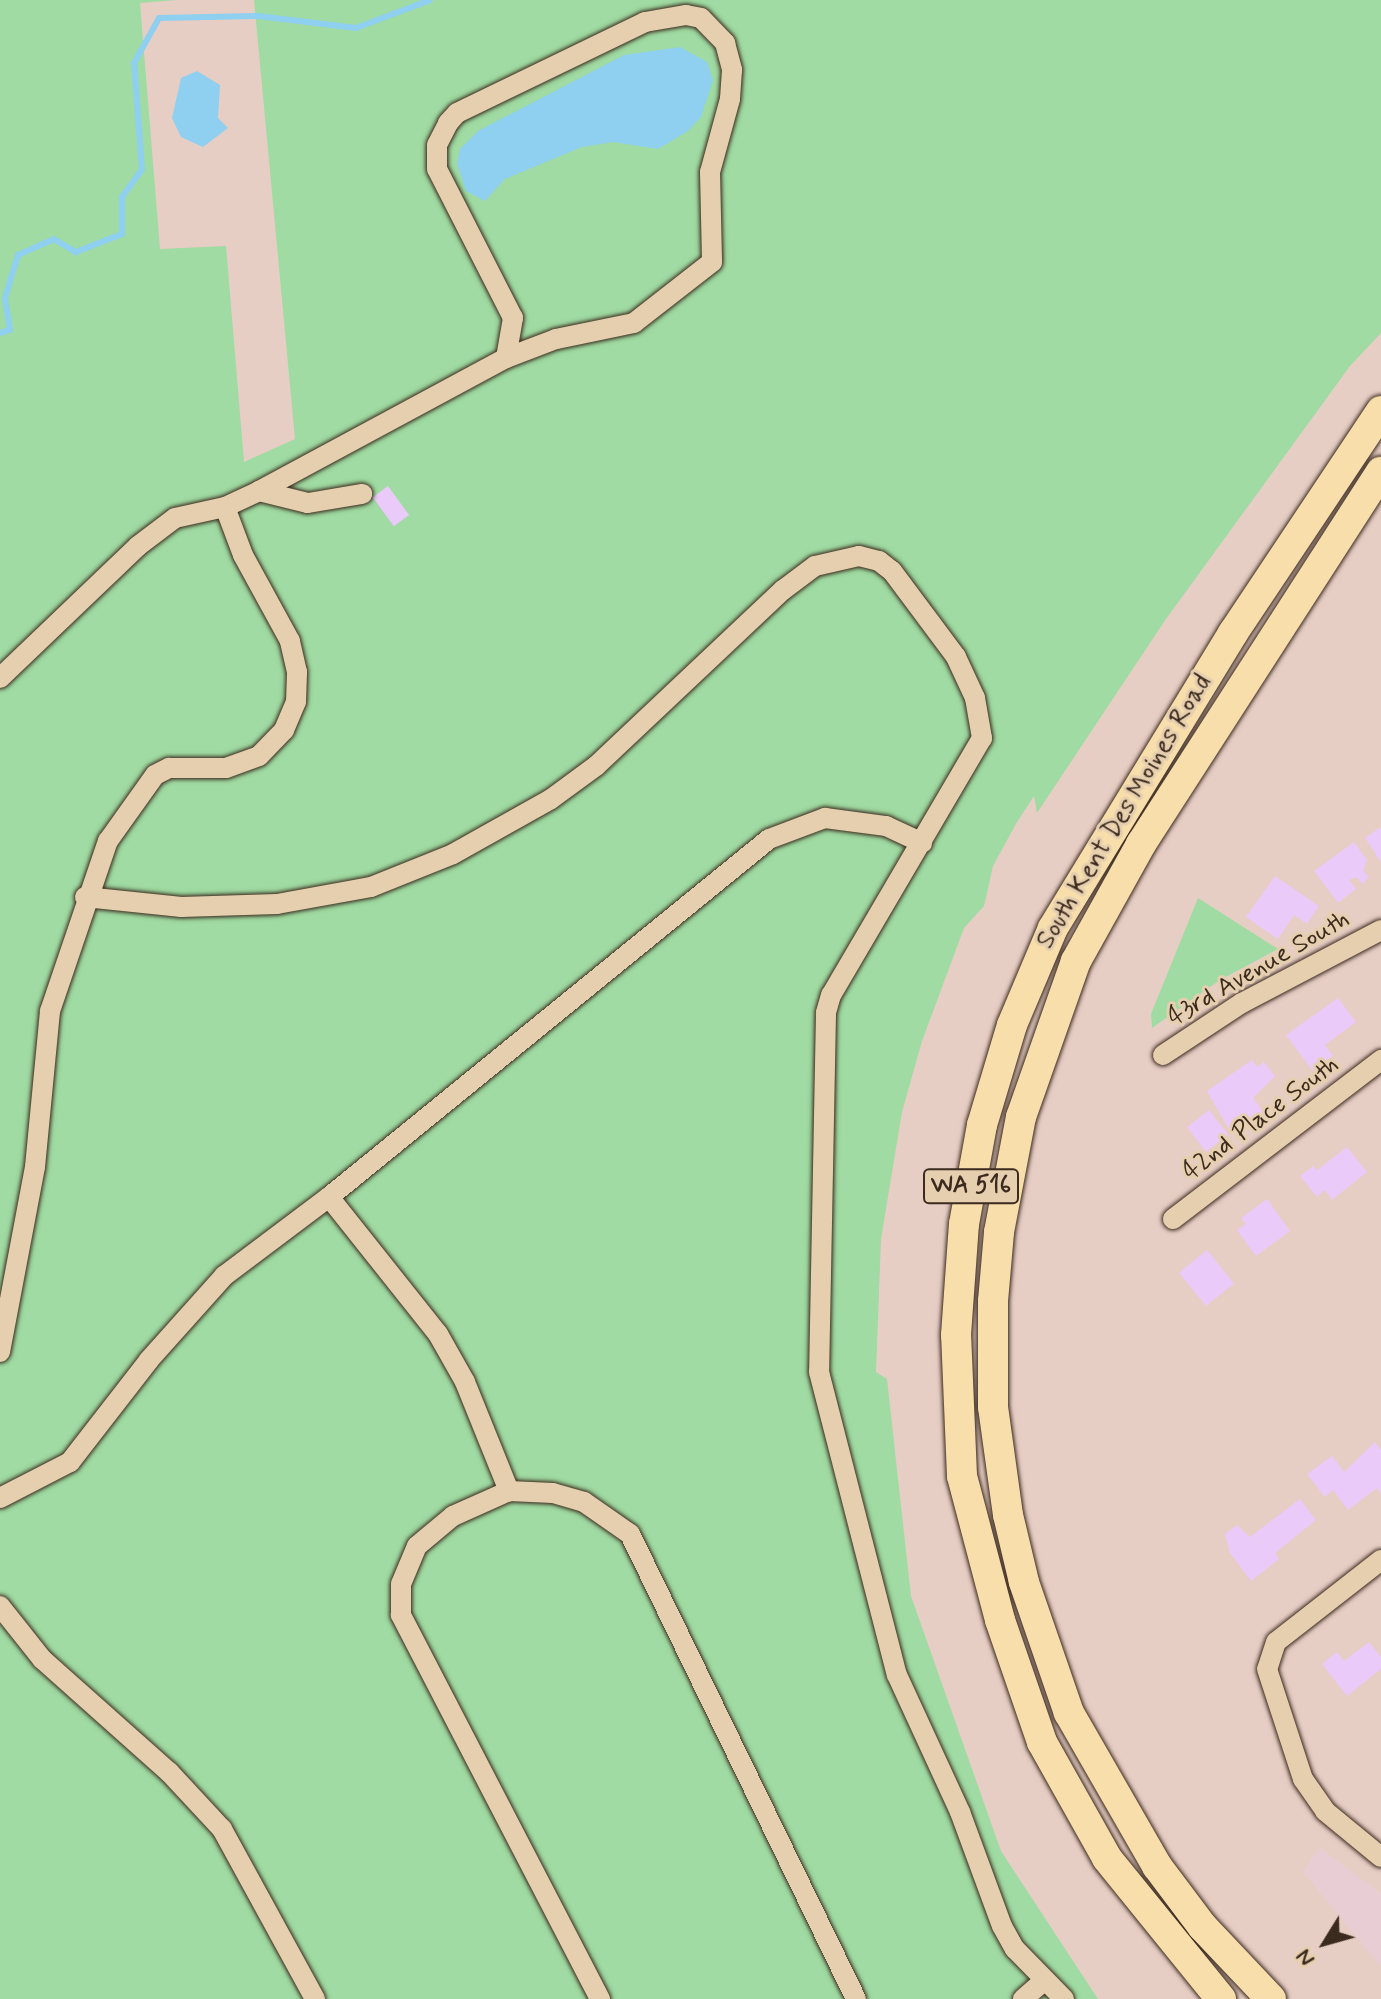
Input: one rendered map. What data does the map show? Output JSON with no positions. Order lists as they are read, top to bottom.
{
  "streets": {
    "highway": ["South Kent Des Moines Road", "WA 516"],
    "street": ["43rd Avenue South", "42nd Place South"]
  },
  "north": "bottom left"
}
